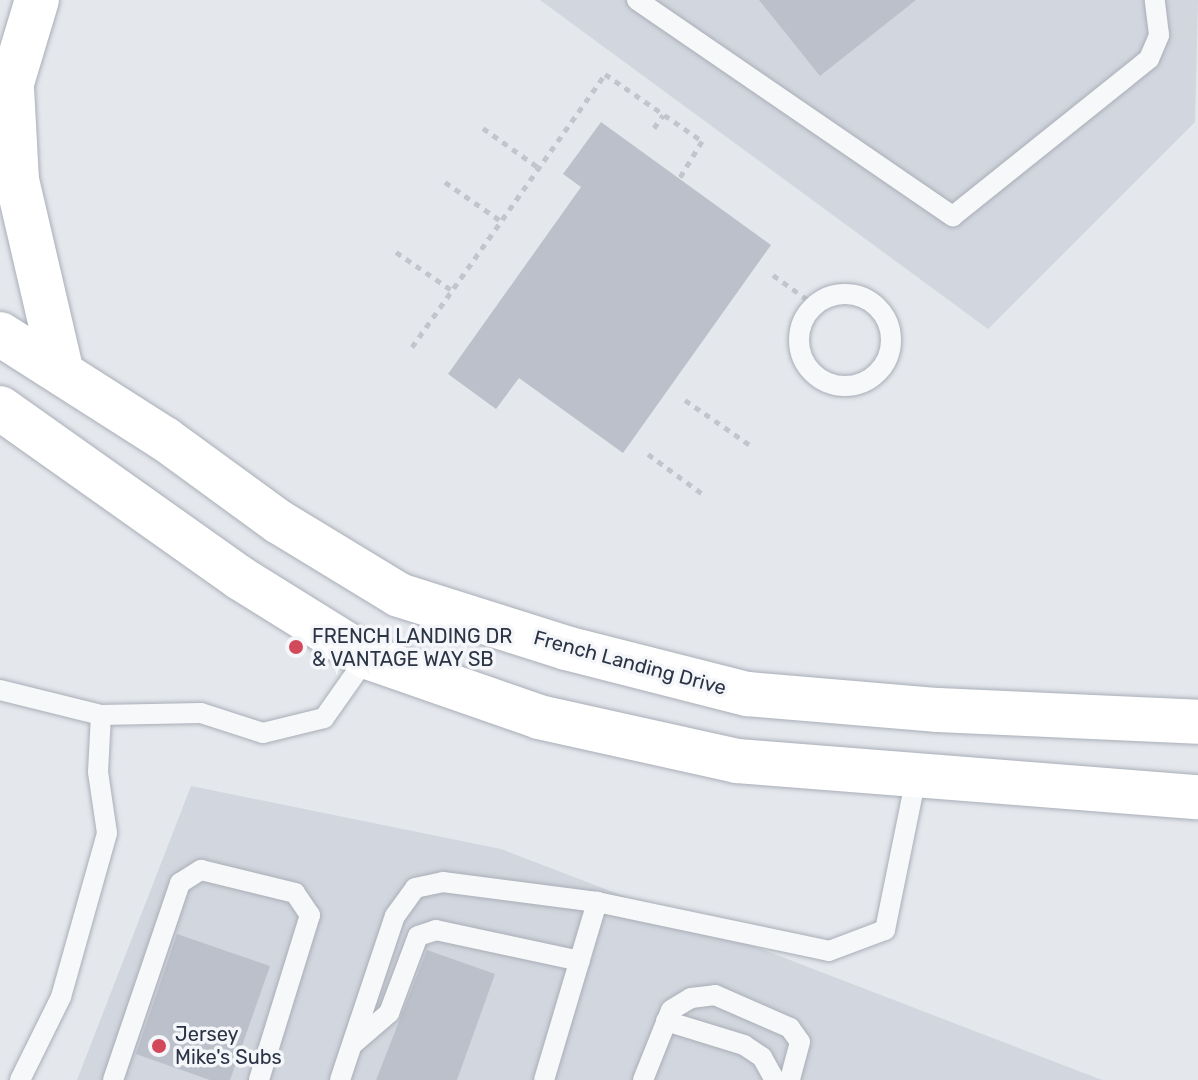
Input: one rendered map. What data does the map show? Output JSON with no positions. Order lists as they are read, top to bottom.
{
  "streets": {
    "street": ["French Landing Drive"]
  },
  "places": ["FRENCH LANDING DR & VANTAGE WAY SB", "Jersey Mike's Subs"]
}
